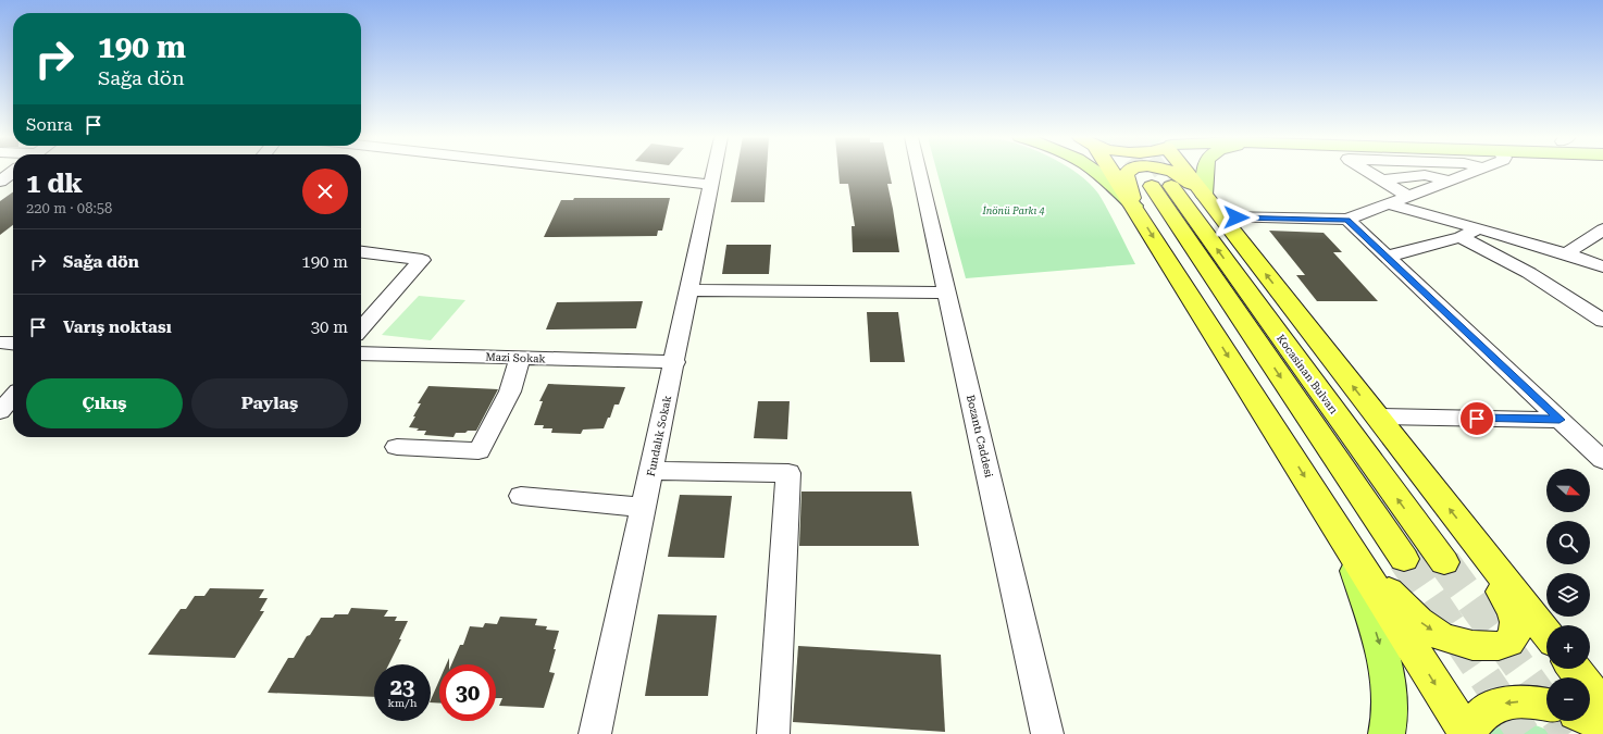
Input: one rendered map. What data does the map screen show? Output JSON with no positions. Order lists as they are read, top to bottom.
{
  "streets": {
    "highway": ["Kocasinan Bulvarı"],
    "street": ["Mazi Sokak", "Fundalık Sokak", "Bozantı Caddesi"]
  },
  "crossings": [
    ["Mazi Sokak", "Fundalık Sokak"]
  ],
  "parks": ["İnönü Parkı 4"],
  "north": "right",
  "page": {
    "turn": ["190 m", "Sağa dön"],
    "then": "Sonra",
    "heading": ["1 dk", "220 m · 08:58"],
    "list": [
      {
        "name": "Sağa dön",
        "value": "190 m"
      },
      {
        "name": "Varış noktası",
        "value": "30 m"
      }
    ],
    "buttons": ["Çıkış", "Paylaş"],
    "map_buttons": ["+", "−"],
    "speed": "23 km/h",
    "limit": "30"
  }
}
